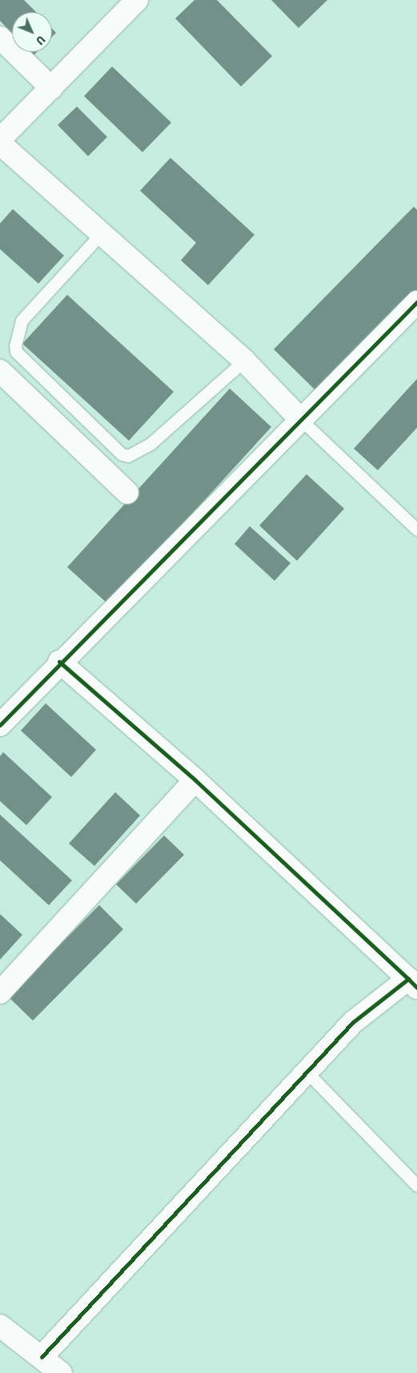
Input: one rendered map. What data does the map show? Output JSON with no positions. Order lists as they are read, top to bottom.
{
  "north": "bottom right"
}
